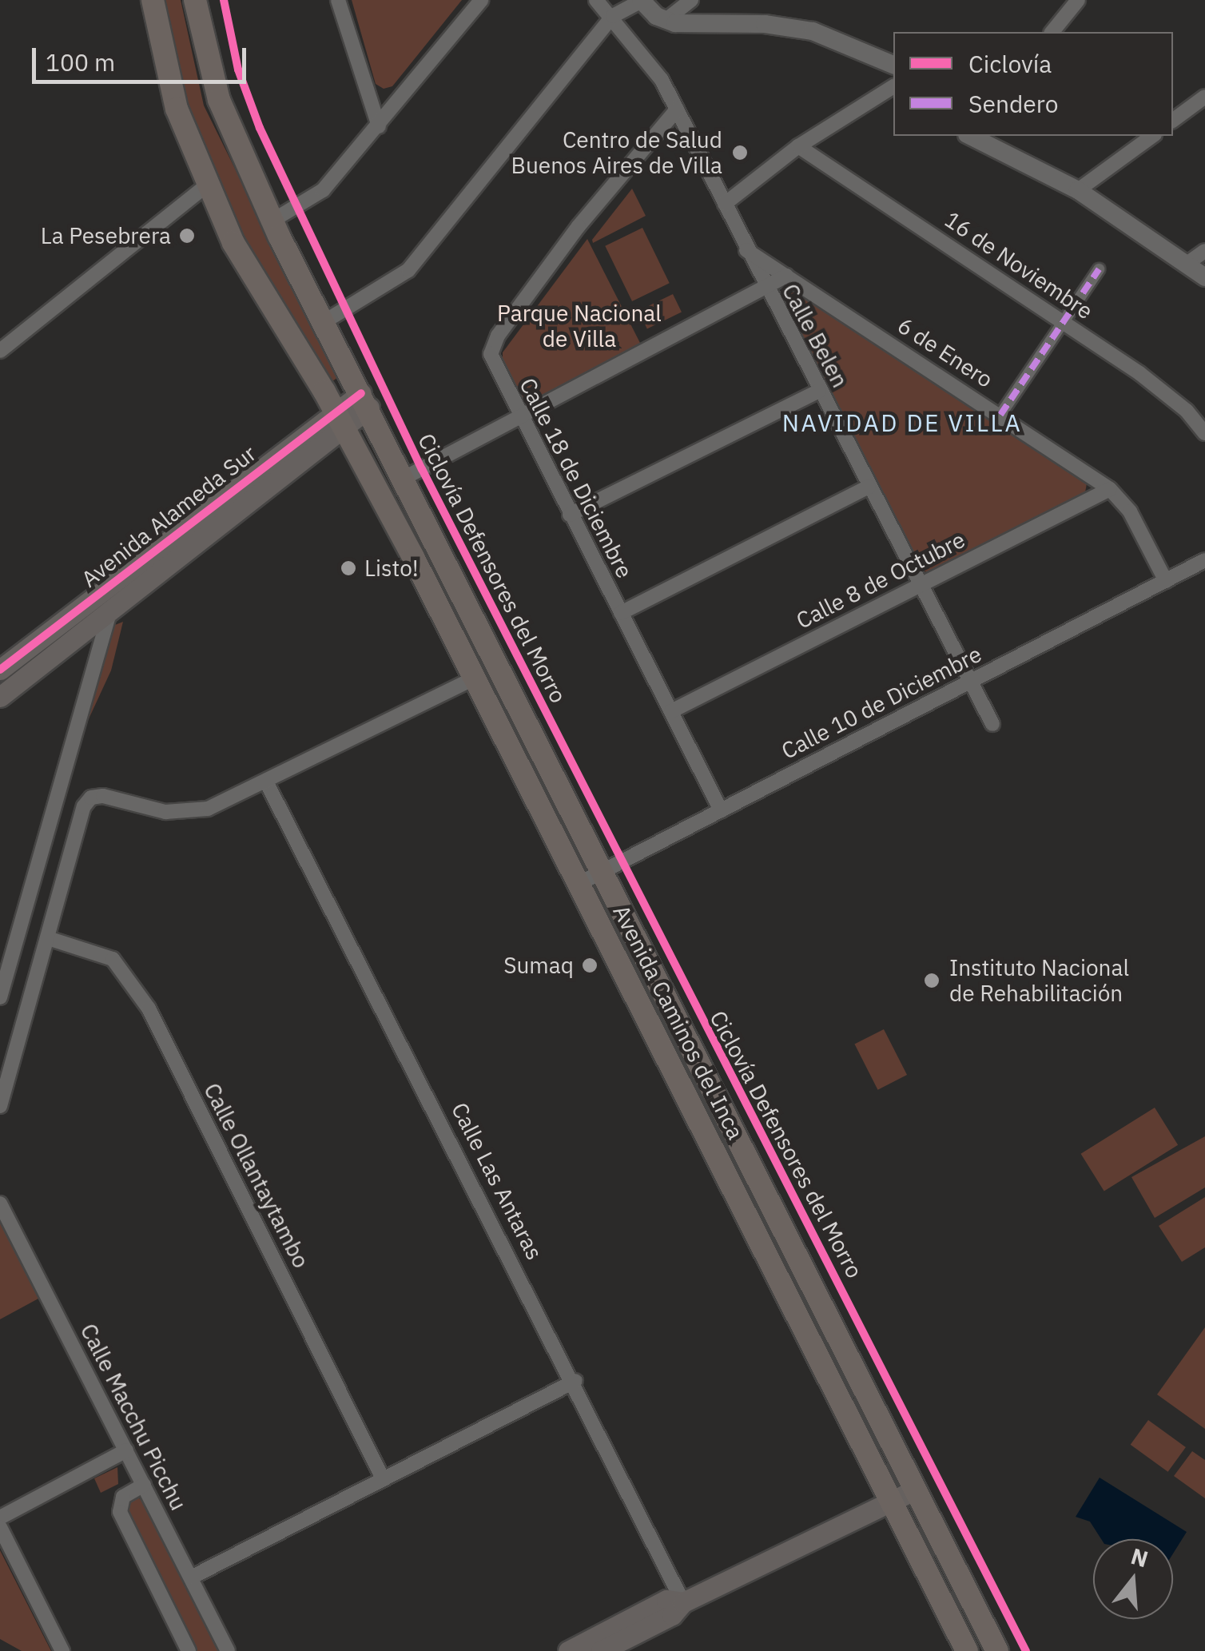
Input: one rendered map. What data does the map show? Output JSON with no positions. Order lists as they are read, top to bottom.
{
  "streets": {
    "main road": ["Avenida Alameda Sur", "Avenida Caminos del Inca"],
    "street": [
      "16 de Noviembre",
      "Calle Belen",
      "6 de Enero",
      "Calle 18 de Diciembre",
      "Calle 8 de Octubre",
      "Calle 10 de Diciembre",
      "Calle Ollantaytambo",
      "Calle Las Antaras",
      "Calle Macchu Picchu"
    ],
    "cycle path": ["Ciclovía Defensores del Morro"]
  },
  "crossings": [
    ["Calle Belen", "6 de Enero"],
    ["Calle Belen", "Calle 18 de Diciembre"],
    ["Calle Belen", "Calle 8 de Octubre"],
    ["Calle Belen", "Calle 10 de Diciembre"],
    ["6 de Enero", "Calle 8 de Octubre"],
    ["6 de Enero", "Calle 10 de Diciembre"],
    ["Calle 18 de Diciembre", "Calle 8 de Octubre"],
    ["Calle 18 de Diciembre", "Calle 10 de Diciembre"],
    ["Avenida Alameda Sur", "Avenida Caminos del Inca"],
    ["Calle 10 de Diciembre", "Avenida Caminos del Inca"]
  ],
  "districts": ["NAVIDAD DE VILLA"],
  "parks": ["Parque Nacional de Villa"],
  "places": [
    "Centro de Salud Buenos Aires de Villa",
    "La Pesebrera",
    "Listo!",
    "Sumaq",
    "Instituto Nacional de Rehabilitación"
  ],
  "legend": ["Ciclovía", "Sendero"],
  "scale_bar": "100 m",
  "north": "top"
}
